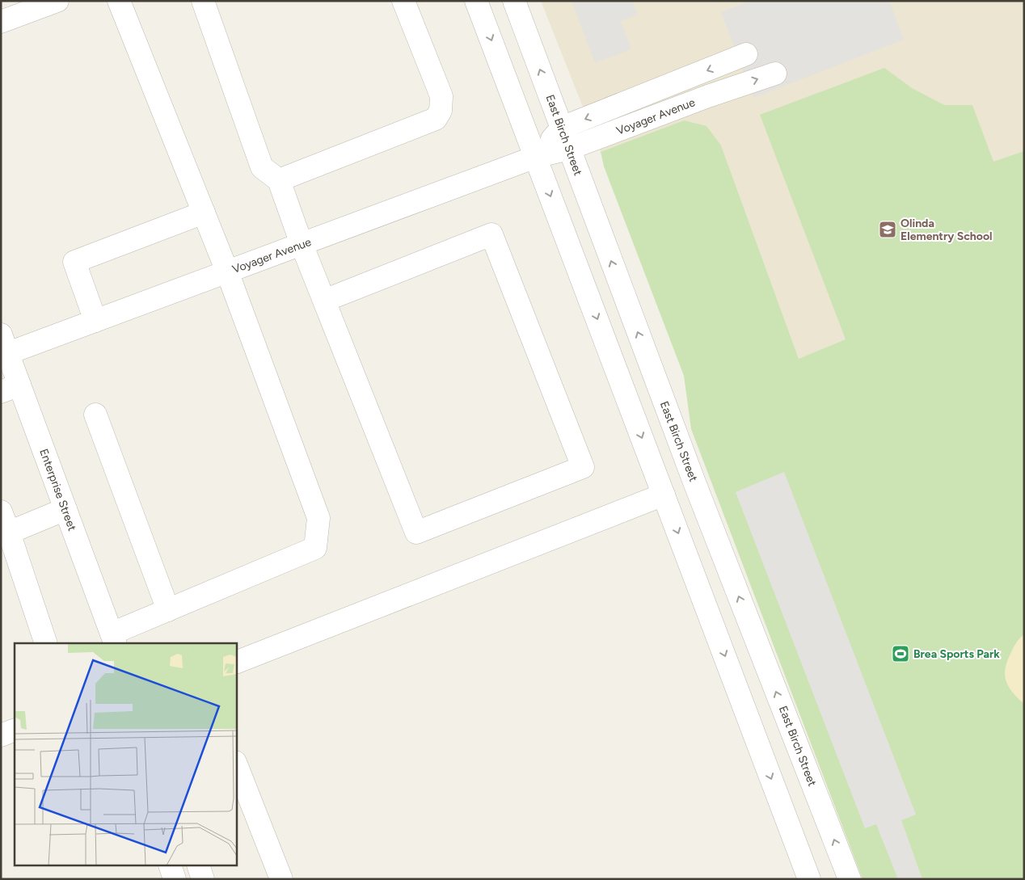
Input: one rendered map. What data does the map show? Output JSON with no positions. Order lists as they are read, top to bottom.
{
  "streets": {
    "street": ["Voyager Avenue", "East Birch Street", "Enterprise Street"]
  },
  "crossings": [
    ["Voyager Avenue", "East Birch Street"],
    ["Voyager Avenue", "Enterprise Street"]
  ],
  "places": {
    "school or university": ["Olinda Elementry School"],
    "sports": ["Brea Sports Park"]
  }
}
